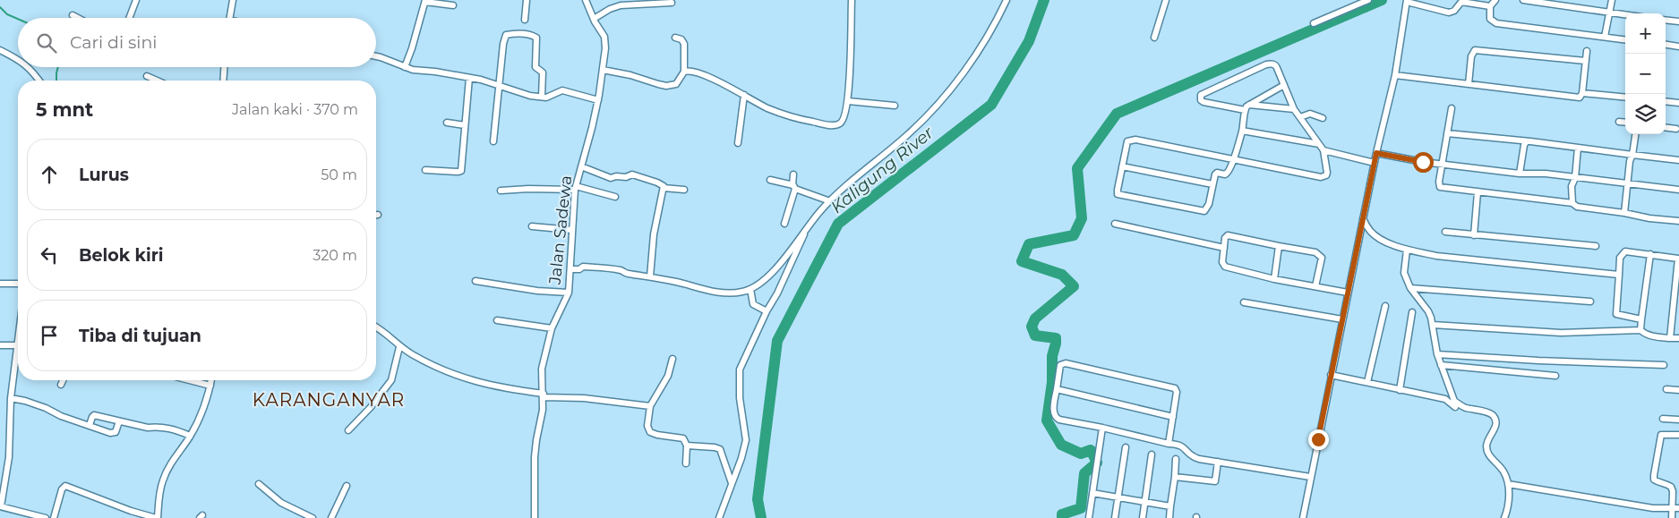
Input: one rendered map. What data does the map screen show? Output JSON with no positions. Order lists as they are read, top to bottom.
{
  "streets": {
    "street": ["Jalan Sadewa"]
  },
  "districts": ["KARANGANYAR"],
  "water": ["Kaligung River"],
  "page": {
    "map_buttons": ["+", "−"],
    "search": "Cari di sini",
    "heading": ["5 mnt", "Jalan kaki · 370 m"],
    "list": [
      ["Lurus", "50 m"],
      ["Belok kiri", "320 m"],
      "Tiba di tujuan"
    ]
  }
}
